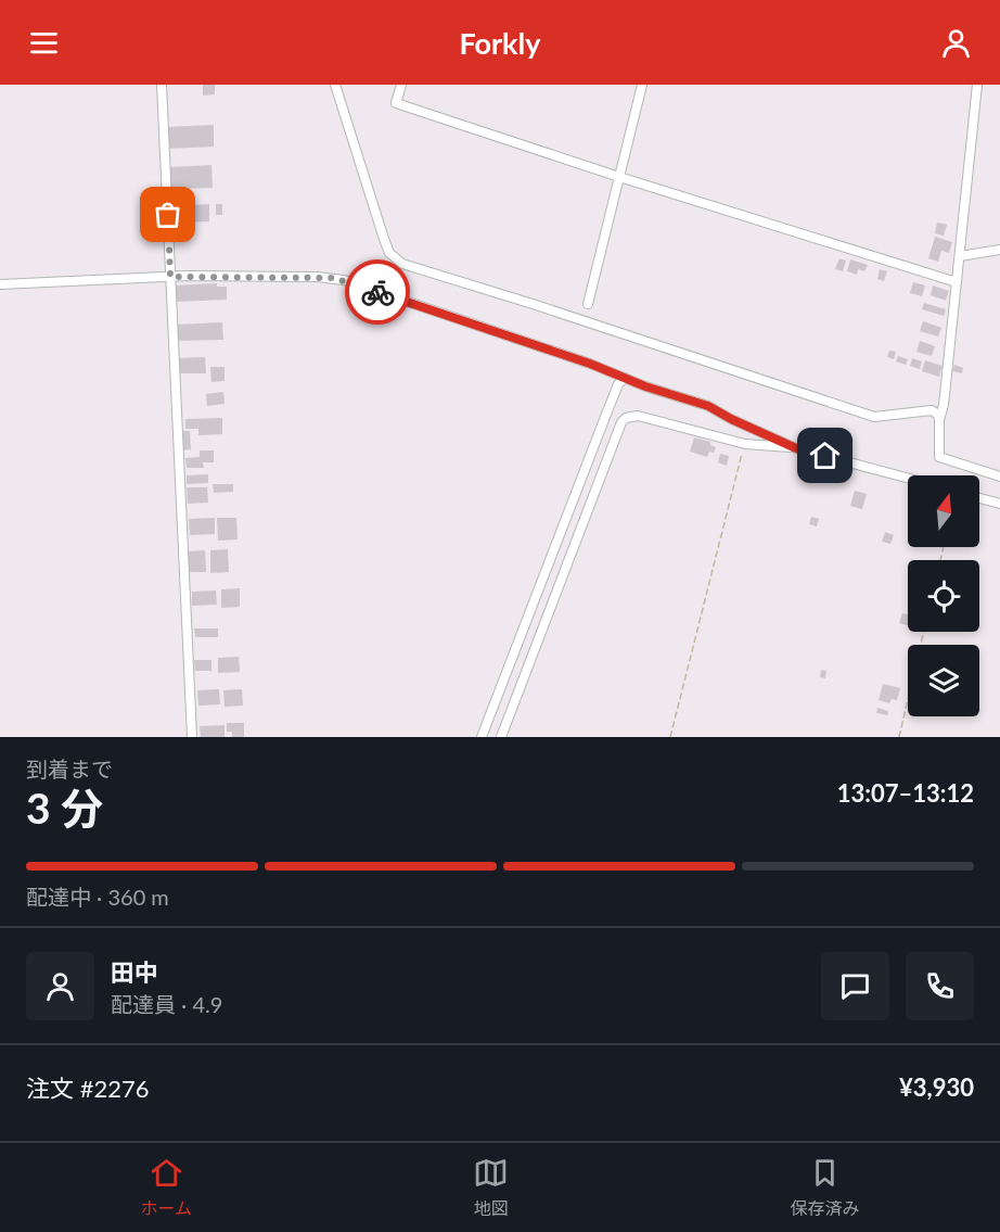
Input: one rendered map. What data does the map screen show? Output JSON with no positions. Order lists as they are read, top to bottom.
{
  "north": "top",
  "page": {
    "header": "Forkly",
    "heading": ["3 分", "到着まで", "13:07–13:12"],
    "panel": [
      "田中",
      "配達員 · 4.9",
      "注文 #2276",
      "¥3,930"
    ],
    "bar": "配達中 · 360 m",
    "tabs": ["ホーム", "地図", "保存済み"]
  }
}
